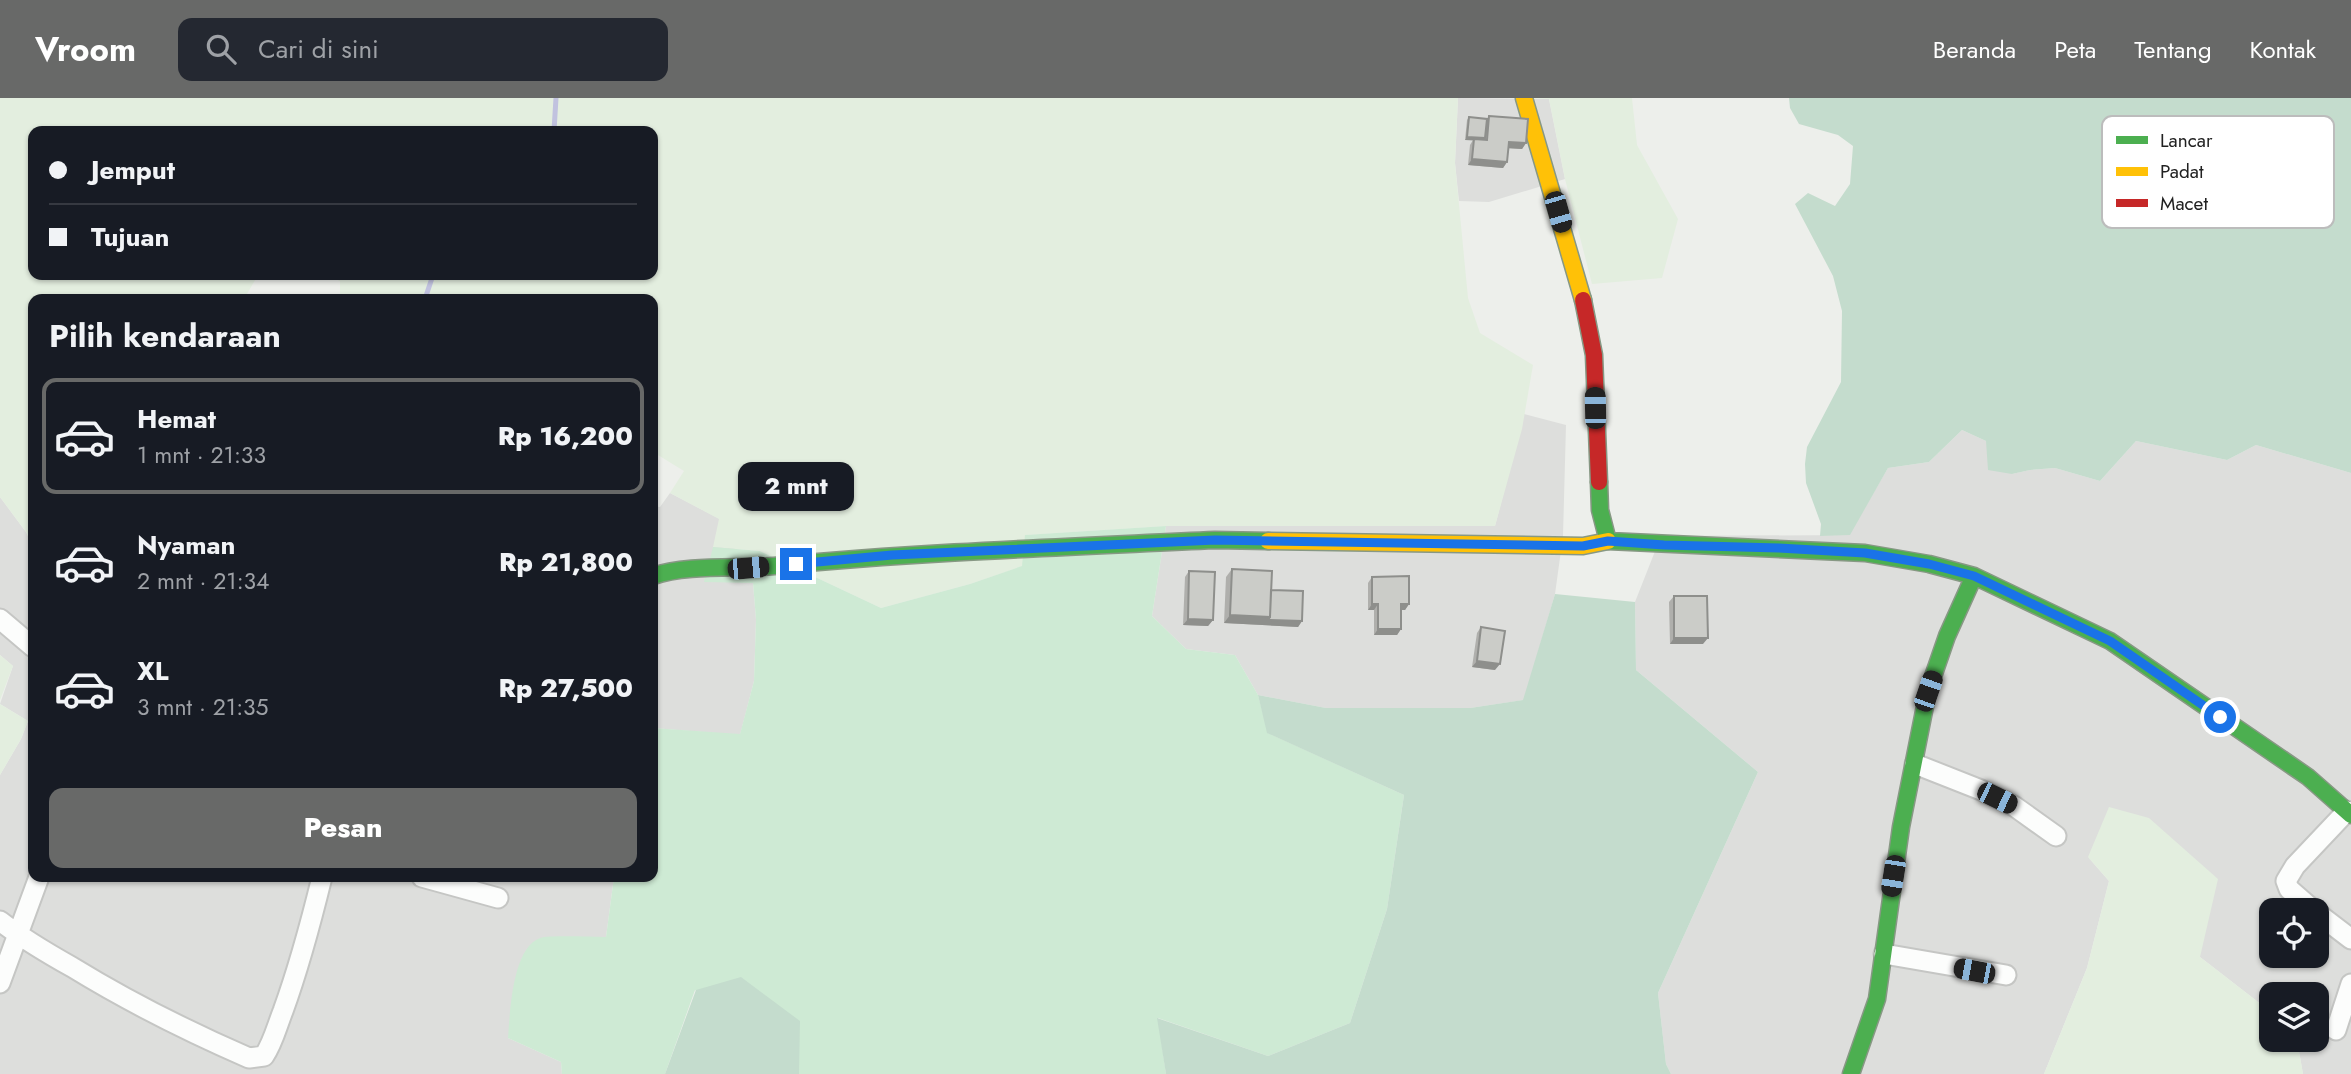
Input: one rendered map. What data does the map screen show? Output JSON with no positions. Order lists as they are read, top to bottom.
{
  "legend": ["Lancar", "Padat", "Macet"],
  "page": {
    "header": "Vroom",
    "search": "Cari di sini",
    "nav": [
      "Beranda",
      "Peta",
      "Tentang",
      "Kontak"
    ],
    "banner": ["Jemput", "Tujuan"],
    "heading": "Pilih kendaraan",
    "list": [
      {
        "name": "Hemat",
        "note": "1 mnt · 21:33",
        "value": "Rp 16,200"
      },
      {
        "name": "Nyaman",
        "note": "2 mnt · 21:34",
        "value": "Rp 21,800"
      },
      {
        "name": "XL",
        "note": "3 mnt · 21:35",
        "value": "Rp 27,500"
      }
    ],
    "bubble": "2 mnt",
    "buttons": "Pesan"
  }
}
